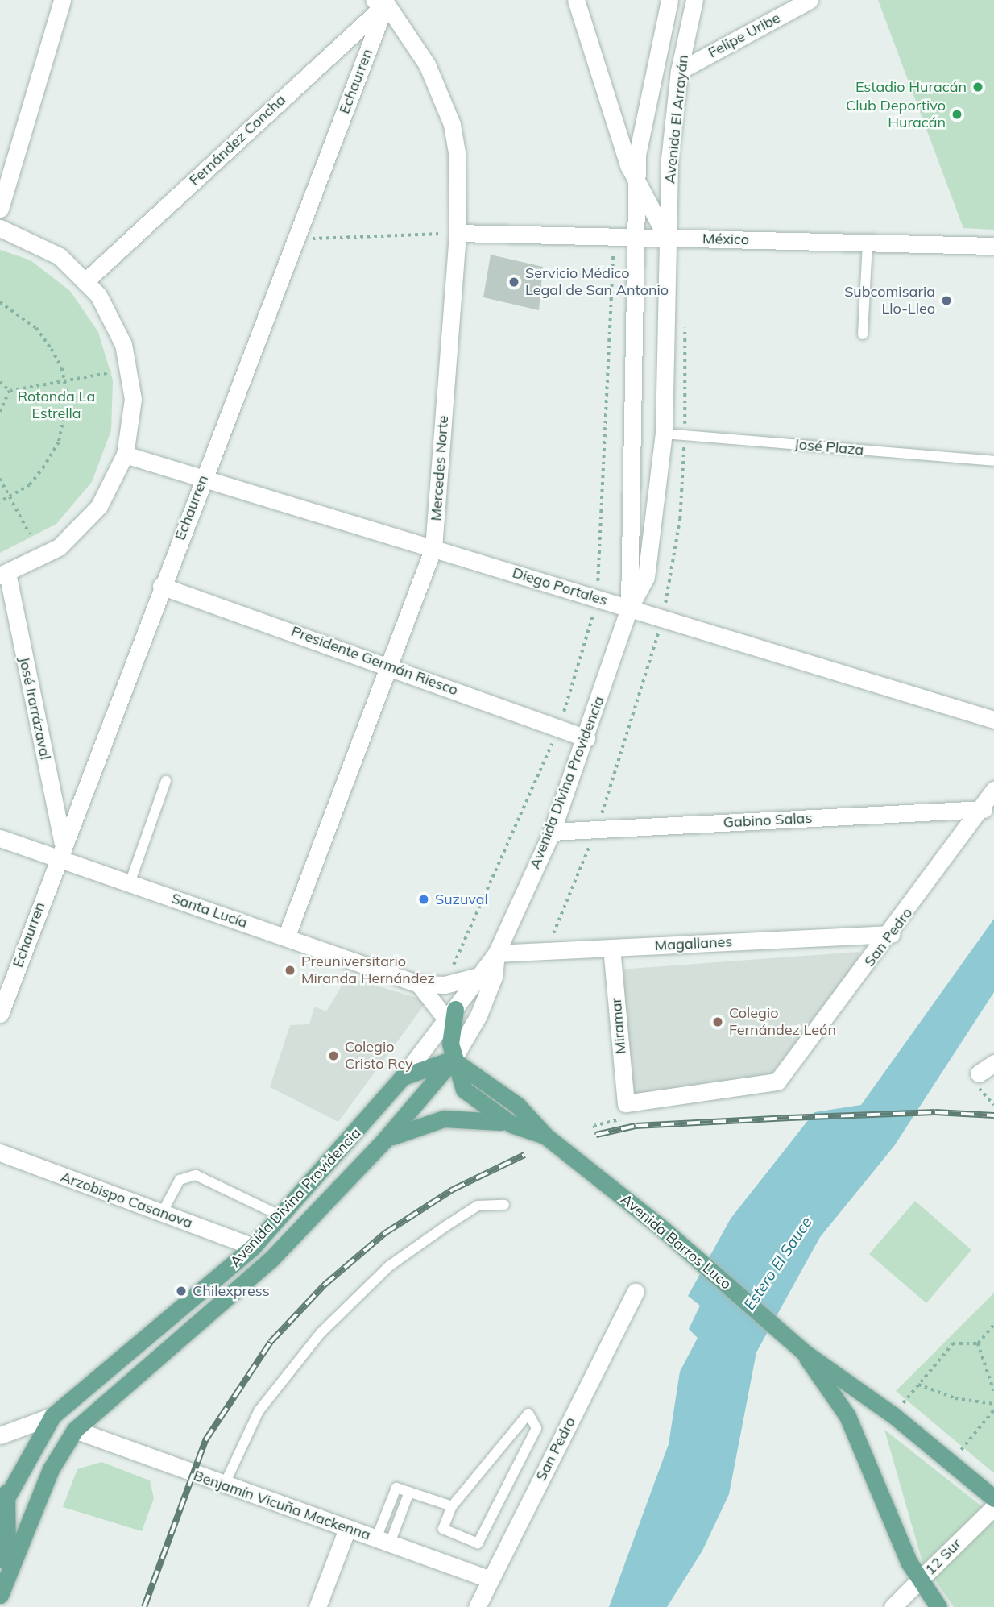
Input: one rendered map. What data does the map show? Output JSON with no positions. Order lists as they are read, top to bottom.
{
  "streets": {
    "main road": ["Avenida Divina Providencia", "Avenida Barros Luco"],
    "street": [
      "Felipe Uribe",
      "Echaurren",
      "Avenida El Arrayán",
      "Fernández Concha",
      "México",
      "Mercedes Norte",
      "Diego Portales",
      "Presidente Germán Riesco",
      "José Irarrázaval",
      "Gabino Salas",
      "Santa Lucía",
      "San Pedro",
      "Magallanes",
      "Miramar",
      "Arzobispo Casanova",
      "Benjamín Vicuña Mackenna",
      "12 Sur"
    ],
    "lane": ["José Plaza"]
  },
  "crossings": [
    ["Felipe Uribe", "Avenida El Arrayán"],
    ["Echaurren", "Fernández Concha"],
    ["Echaurren", "Mercedes Norte"],
    ["Echaurren", "Diego Portales"],
    ["Echaurren", "Presidente Germán Riesco"],
    ["Echaurren", "José Irarrázaval"],
    ["Echaurren", "Santa Lucía"],
    ["Avenida El Arrayán", "México"],
    ["Avenida El Arrayán", "Avenida Divina Providencia"],
    ["Fernández Concha", "Mercedes Norte"],
    ["México", "Mercedes Norte"],
    ["México", "Avenida Divina Providencia"],
    ["José Plaza", "Avenida Divina Providencia"],
    ["Mercedes Norte", "Diego Portales"],
    ["Mercedes Norte", "Presidente Germán Riesco"],
    ["Mercedes Norte", "Santa Lucía"],
    ["Diego Portales", "Avenida Divina Providencia"],
    ["Presidente Germán Riesco", "Avenida Divina Providencia"],
    ["José Irarrázaval", "Santa Lucía"],
    ["Avenida Divina Providencia", "Gabino Salas"],
    ["Avenida Divina Providencia", "Santa Lucía"],
    ["Avenida Divina Providencia", "Magallanes"],
    ["Avenida Divina Providencia", "Arzobispo Casanova"],
    ["Avenida Divina Providencia", "Avenida Barros Luco"],
    ["Avenida Divina Providencia", "Benjamín Vicuña Mackenna"],
    ["Gabino Salas", "San Pedro"],
    ["San Pedro", "Magallanes"],
    ["San Pedro", "Miramar"],
    ["San Pedro", "Benjamín Vicuña Mackenna"],
    ["Magallanes", "Miramar"],
    ["Avenida Barros Luco", "12 Sur"]
  ],
  "water": ["Estero El Sauce"],
  "parks": ["Rotonda La Estrella"],
  "places": [
    "Estadio Huracán",
    "Club Deportivo Huracán",
    "Servicio Médico Legal de San Antonio",
    "Subcomisaria Llo-Lleo",
    "Suzuval",
    "Preuniversitario Miranda Hernández",
    "Colegio Fernández León",
    "Colegio Cristo Rey",
    "Chilexpress"
  ]
}
